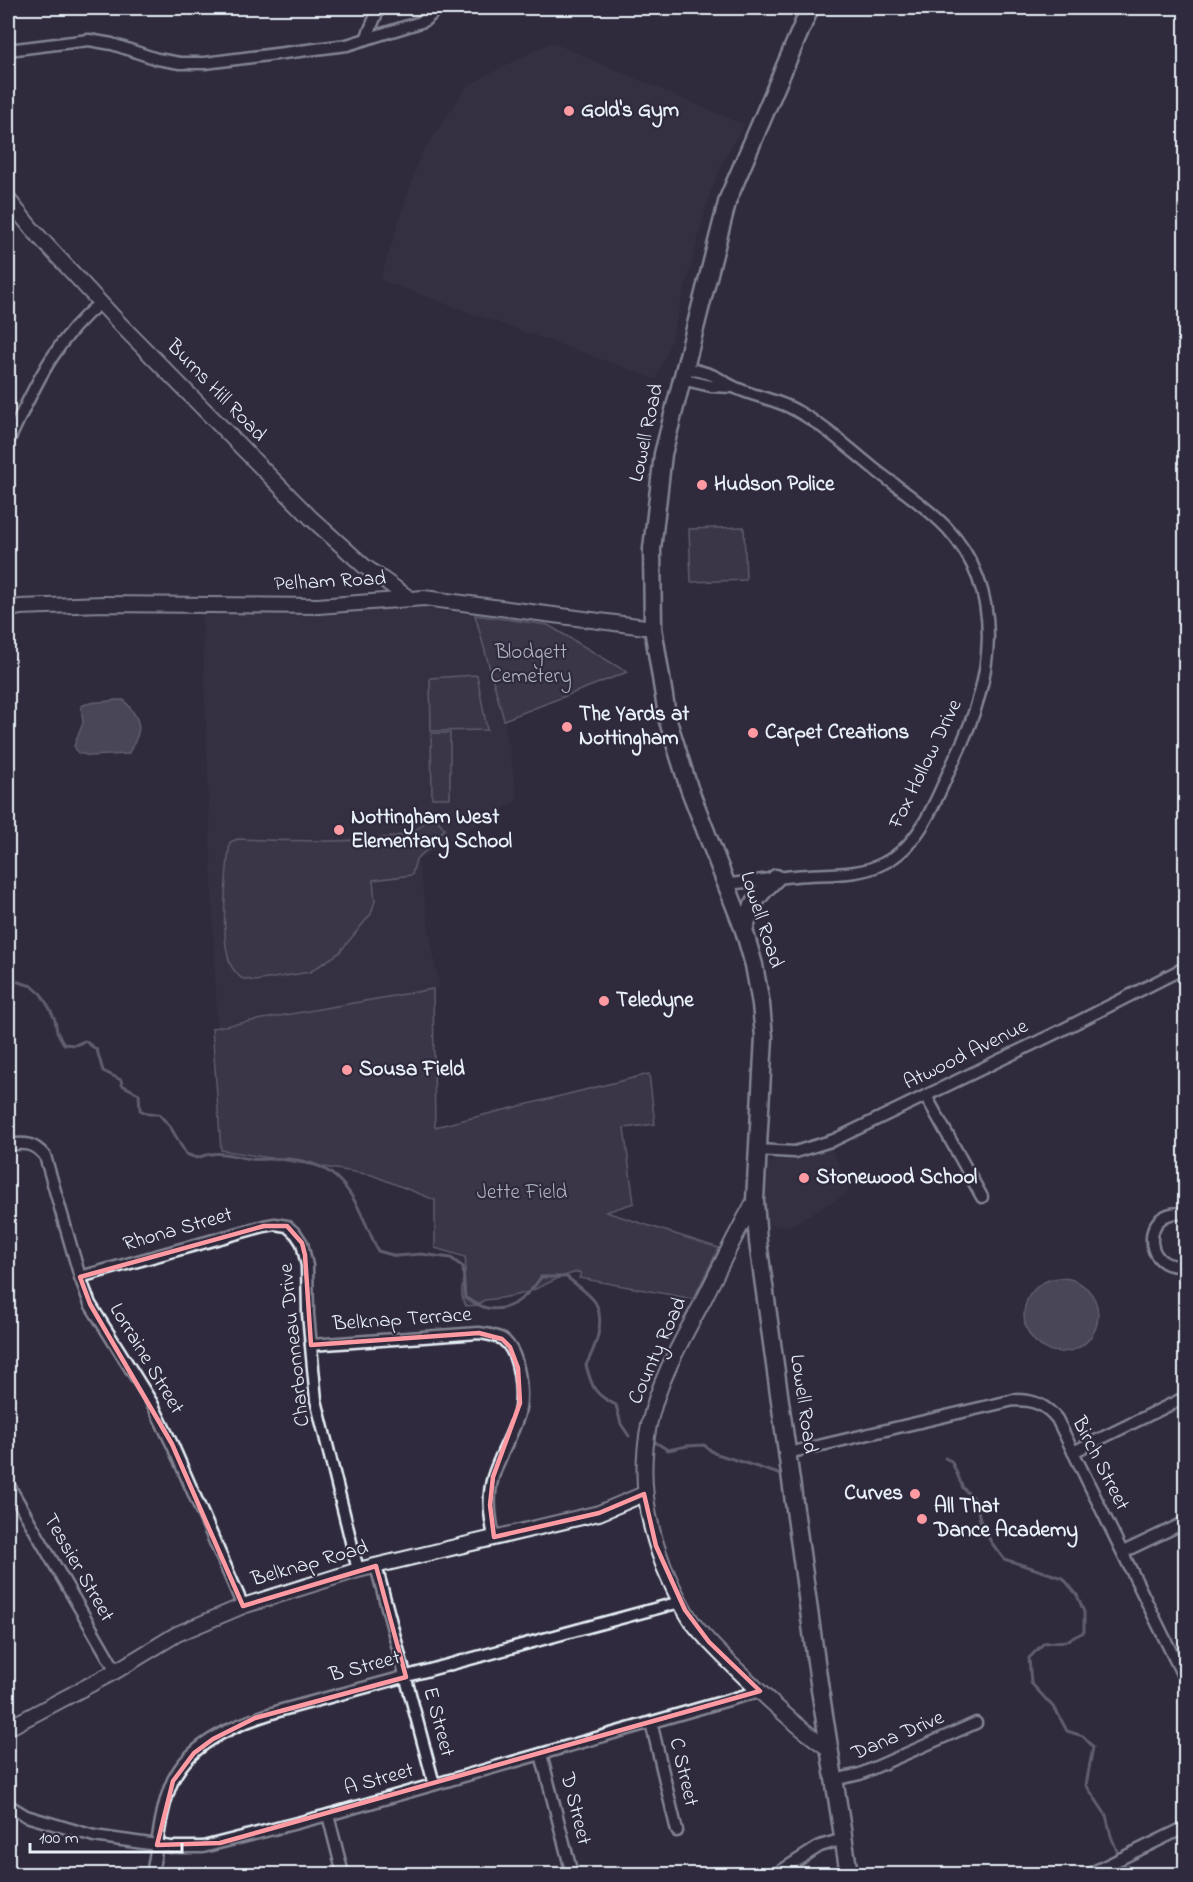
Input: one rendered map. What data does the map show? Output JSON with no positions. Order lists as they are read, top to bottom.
{
  "streets": {
    "main road": ["Lowell Road"],
    "street": [
      "Burns Hill Road",
      "Pelham Road",
      "Fox Hollow Drive",
      "Atwood Avenue",
      "Rhona Street",
      "Belknap Terrace",
      "Charbonneau Drive",
      "County Road",
      "Lorraine Street",
      "Birch Street",
      "Belknap Road",
      "Tessier Street",
      "B Street",
      "E Street",
      "Dana Drive",
      "C Street",
      "A Street",
      "D Street"
    ]
  },
  "crossings": [
    ["Burns Hill Road", "Pelham Road"],
    ["Lowell Road", "Pelham Road"],
    ["Lowell Road", "Fox Hollow Drive"],
    ["Lowell Road", "Atwood Avenue"],
    ["Lowell Road", "County Road"],
    ["Lowell Road", "Birch Street"],
    ["Lowell Road", "Dana Drive"],
    ["Rhona Street", "Charbonneau Drive"],
    ["Rhona Street", "Lorraine Street"],
    ["Belknap Terrace", "Charbonneau Drive"],
    ["Belknap Terrace", "Belknap Road"],
    ["Charbonneau Drive", "Belknap Road"],
    ["County Road", "Belknap Road"],
    ["County Road", "B Street"],
    ["County Road", "A Street"],
    ["Lorraine Street", "Belknap Road"],
    ["Belknap Road", "Tessier Street"],
    ["Belknap Road", "E Street"],
    ["B Street", "E Street"],
    ["B Street", "A Street"],
    ["E Street", "A Street"],
    ["C Street", "A Street"],
    ["A Street", "D Street"]
  ],
  "parks": ["Blodgett Cemetery", "Jette Field"],
  "places": [
    "Gold's Gym",
    "Hudson Police",
    "The Yards at Nottingham",
    "Carpet Creations",
    "Nottingham West Elementary School",
    "Teledyne",
    "Sousa Field",
    "Stonewood School",
    "Curves",
    "All That Dance Academy"
  ],
  "scale_bar": "100 m"
}
